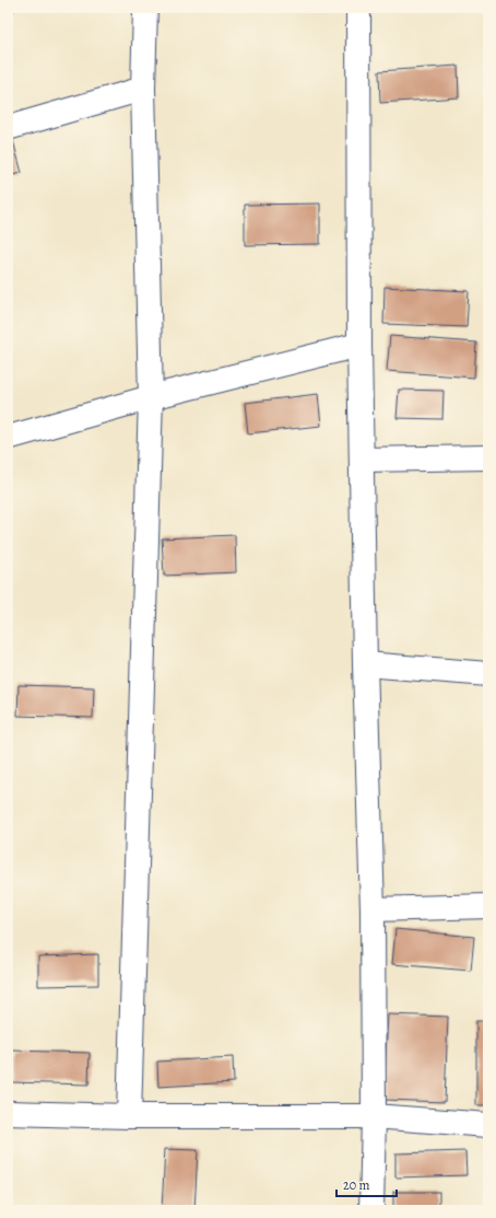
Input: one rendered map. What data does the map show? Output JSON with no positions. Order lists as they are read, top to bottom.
{
  "scale_bar": "20 m"
}
